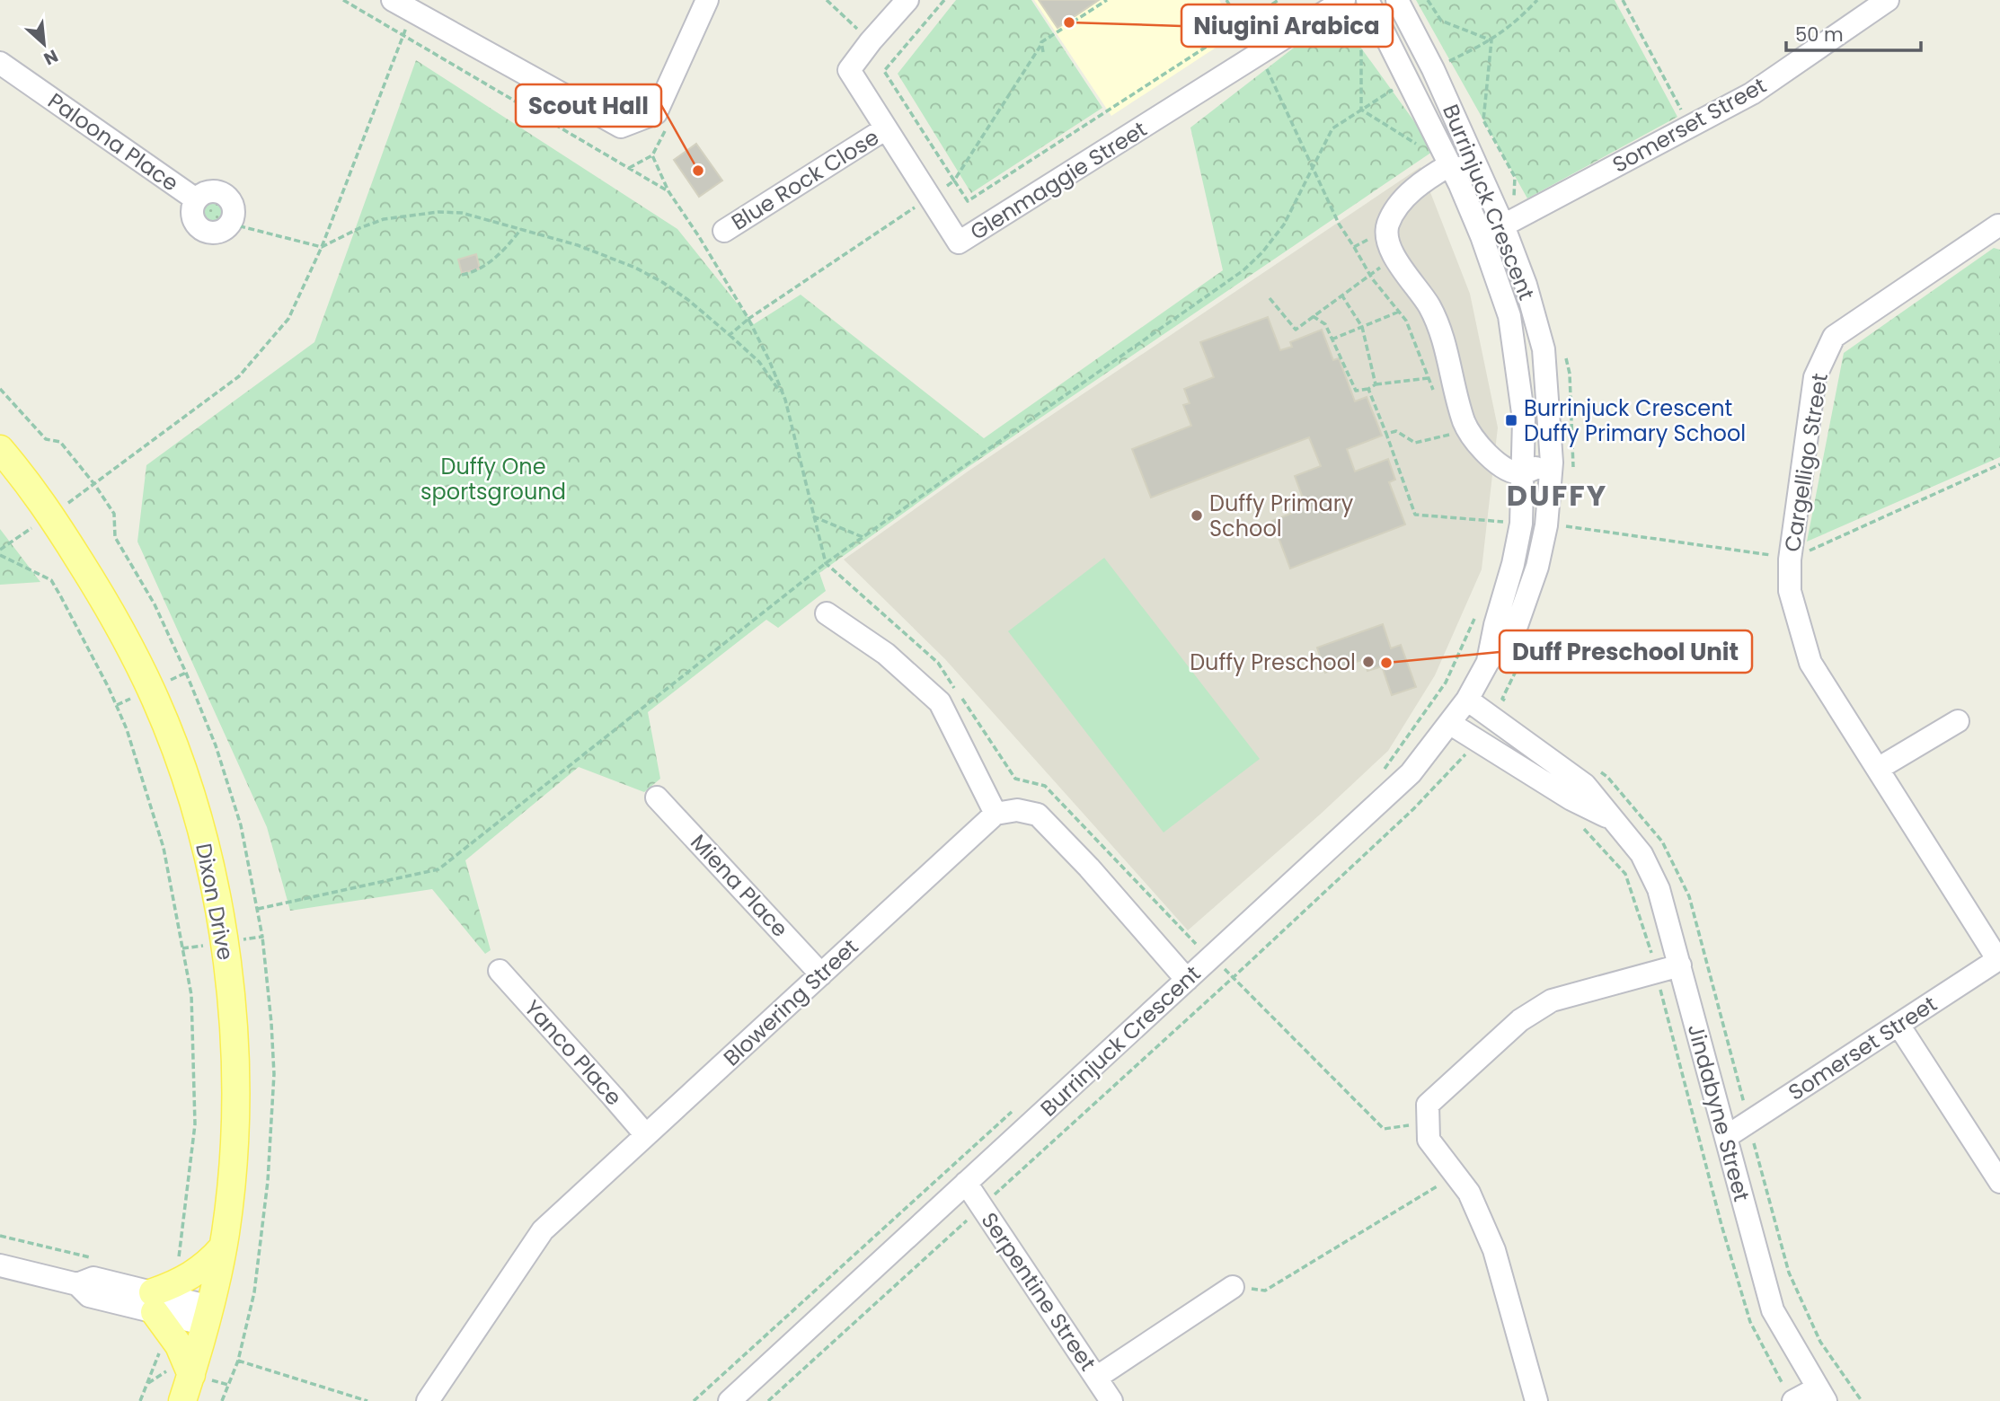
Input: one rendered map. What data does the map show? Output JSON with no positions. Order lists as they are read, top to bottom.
{
  "streets": {
    "main road": ["Dixon Drive"],
    "street": [
      "Somerset Street",
      "Paloona Place",
      "Blue Rock Close",
      "Glenmaggie Street",
      "Burrinjuck Crescent",
      "Cargelligo Street",
      "Miena Place",
      "Blowering Street",
      "Yanco Place",
      "Jindabyne Street",
      "Serpentine Street"
    ]
  },
  "crossings": [
    ["Somerset Street", "Burrinjuck Crescent"],
    ["Somerset Street", "Cargelligo Street"],
    ["Somerset Street", "Jindabyne Street"],
    ["Blue Rock Close", "Glenmaggie Street"],
    ["Burrinjuck Crescent", "Jindabyne Street"],
    ["Burrinjuck Crescent", "Serpentine Street"],
    ["Miena Place", "Blowering Street"],
    ["Blowering Street", "Yanco Place"]
  ],
  "districts": ["DUFFY"],
  "parks": ["Duffy One sportsground"],
  "places": {
    "other": [
      "Niugini Arabica",
      "Scout Hall",
      "Duffy Primary School",
      "Duffy Preschool",
      "Duff Preschool Unit"
    ],
    "transit": ["Burrinjuck Crescent Duffy Primary School"]
  },
  "scale_bar": "50 m",
  "north": "bottom right"
}
